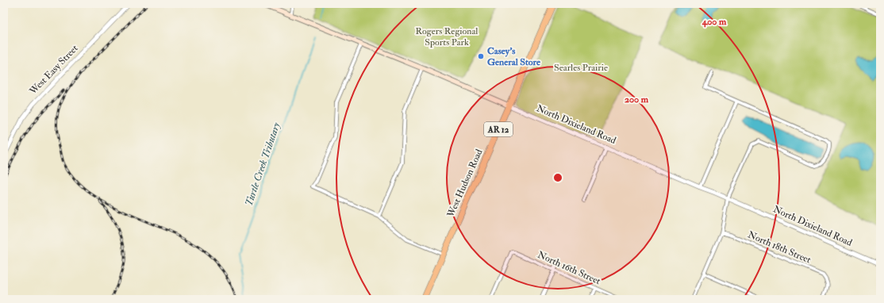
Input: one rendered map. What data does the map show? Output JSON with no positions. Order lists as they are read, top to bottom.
{
  "streets": {
    "highway": ["AR 12", "West Hudson Road"],
    "main road": ["North Dixieland Road"],
    "street": ["West Easy Street", "North 18th Street", "North 16th Street"]
  },
  "crossings": [
    ["North Dixieland Road", "West Hudson Road"]
  ],
  "water": ["Turtle Creek Tributary"],
  "parks": ["Rogers Regional Sports Park", "Searles Prairie"],
  "places": ["Casey's General Store"],
  "rings": ["400 m", "200 m"]
}
